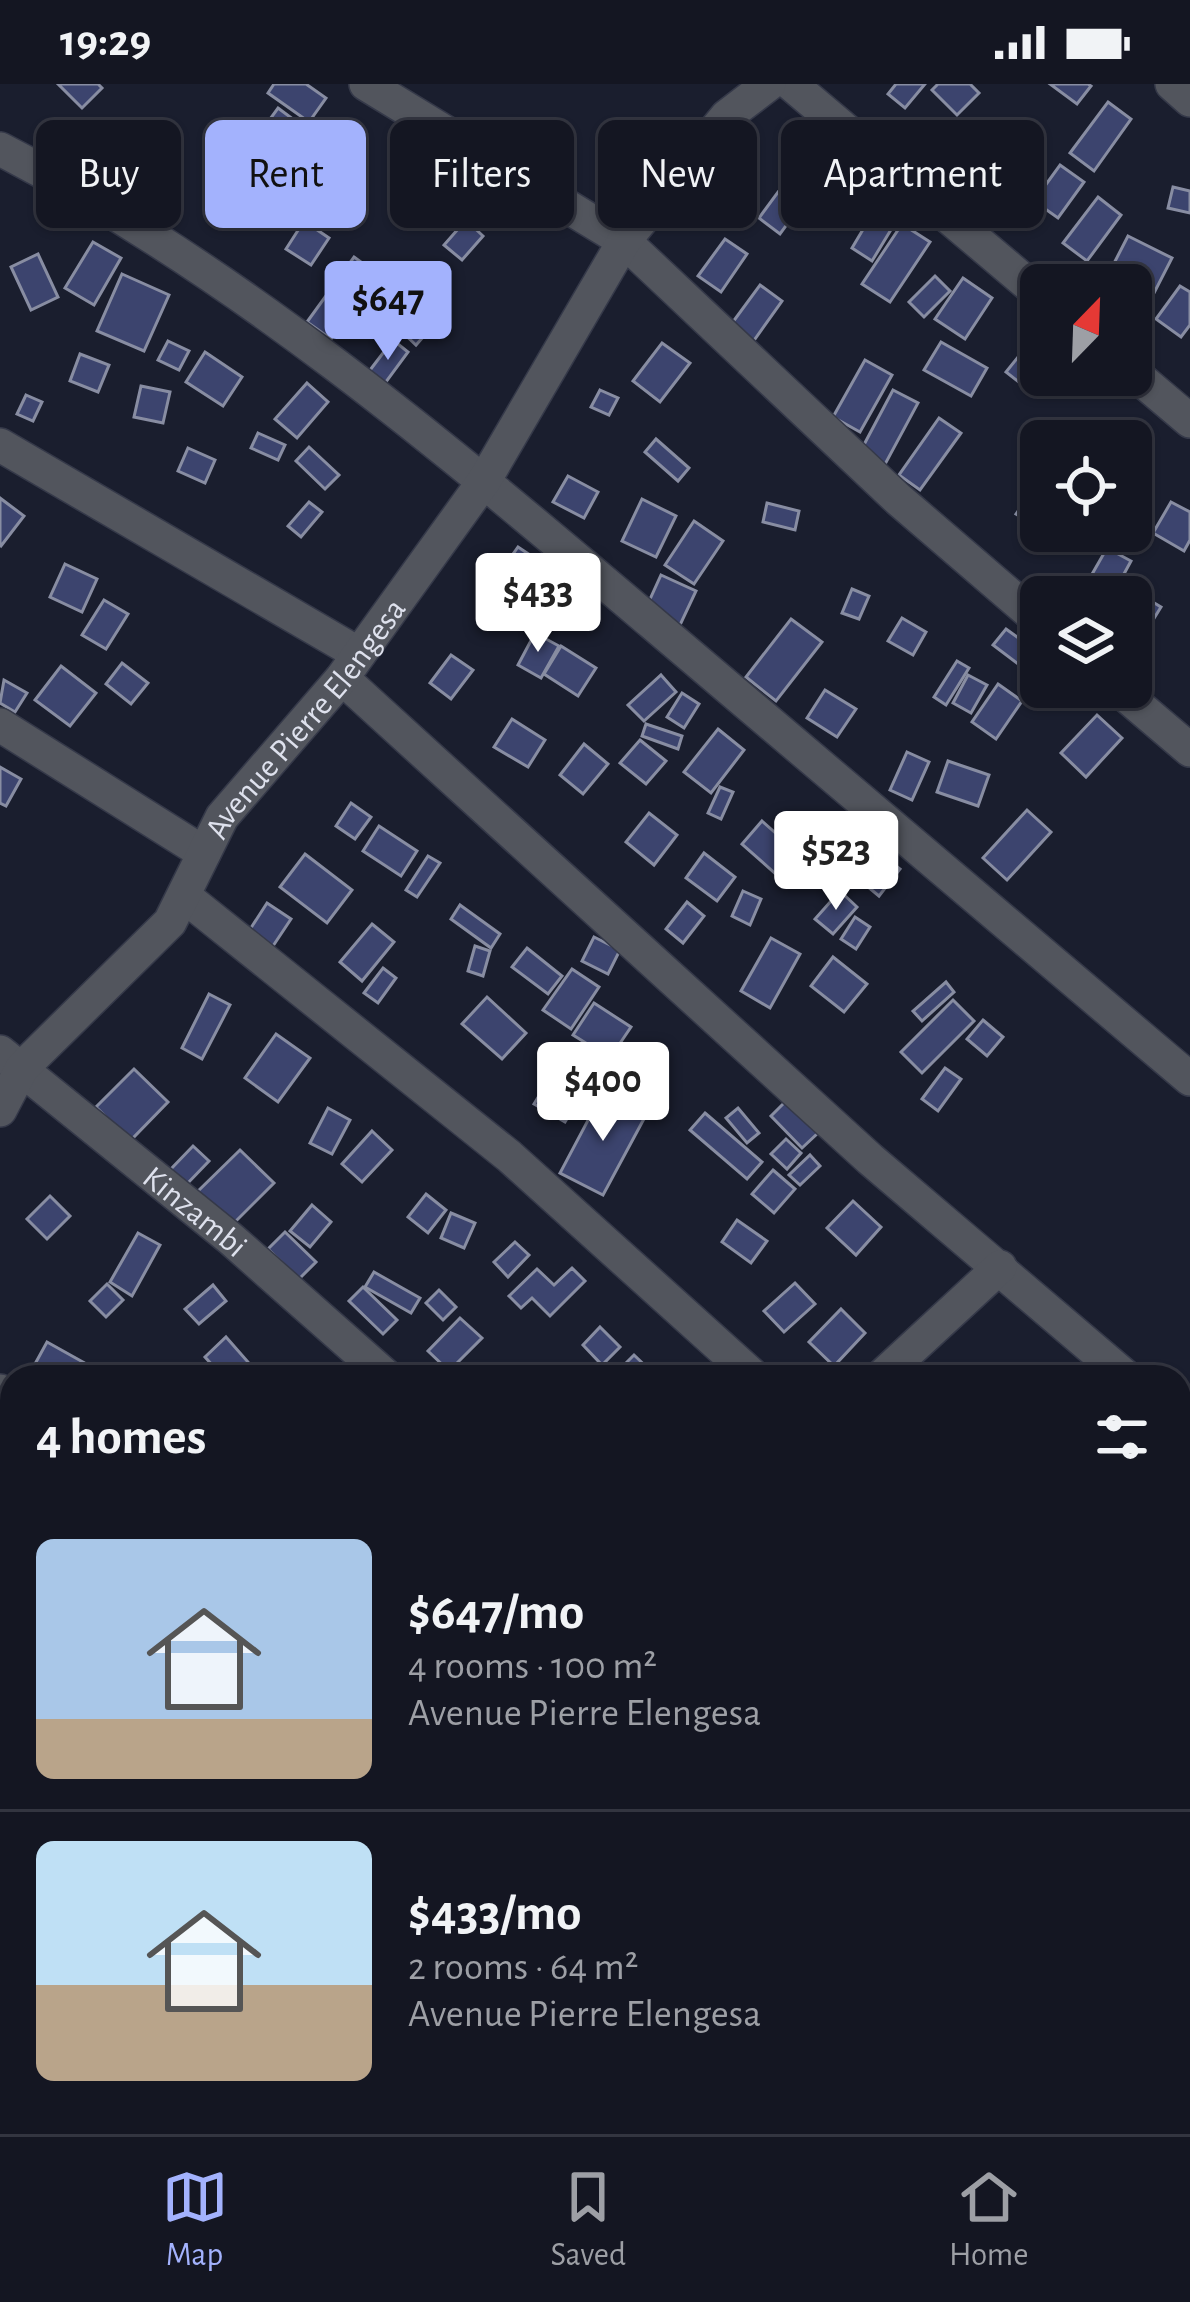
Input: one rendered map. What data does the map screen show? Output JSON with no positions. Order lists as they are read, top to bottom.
{
  "streets": {
    "street": ["Avenue Pierre Elengesa", "Kinzambi"]
  },
  "crossings": [
    ["Avenue Pierre Elengesa", "Kinzambi"]
  ],
  "north": "top right",
  "page": {
    "status": "19:29",
    "chip": [
      "Buy",
      "Rent",
      "Filters",
      "New",
      "Apartment"
    ],
    "price": [
      "$647",
      "$433",
      "$523",
      "$400"
    ],
    "heading": "4 homes",
    "list": [
      {
        "name": "$647/mo",
        "note": "4 rooms · 100 m² · Avenue Pierre Elengesa"
      },
      {
        "name": "$433/mo",
        "note": "2 rooms · 64 m² · Avenue Pierre Elengesa"
      }
    ],
    "tabs": ["Map", "Saved", "Home"]
  }
}
